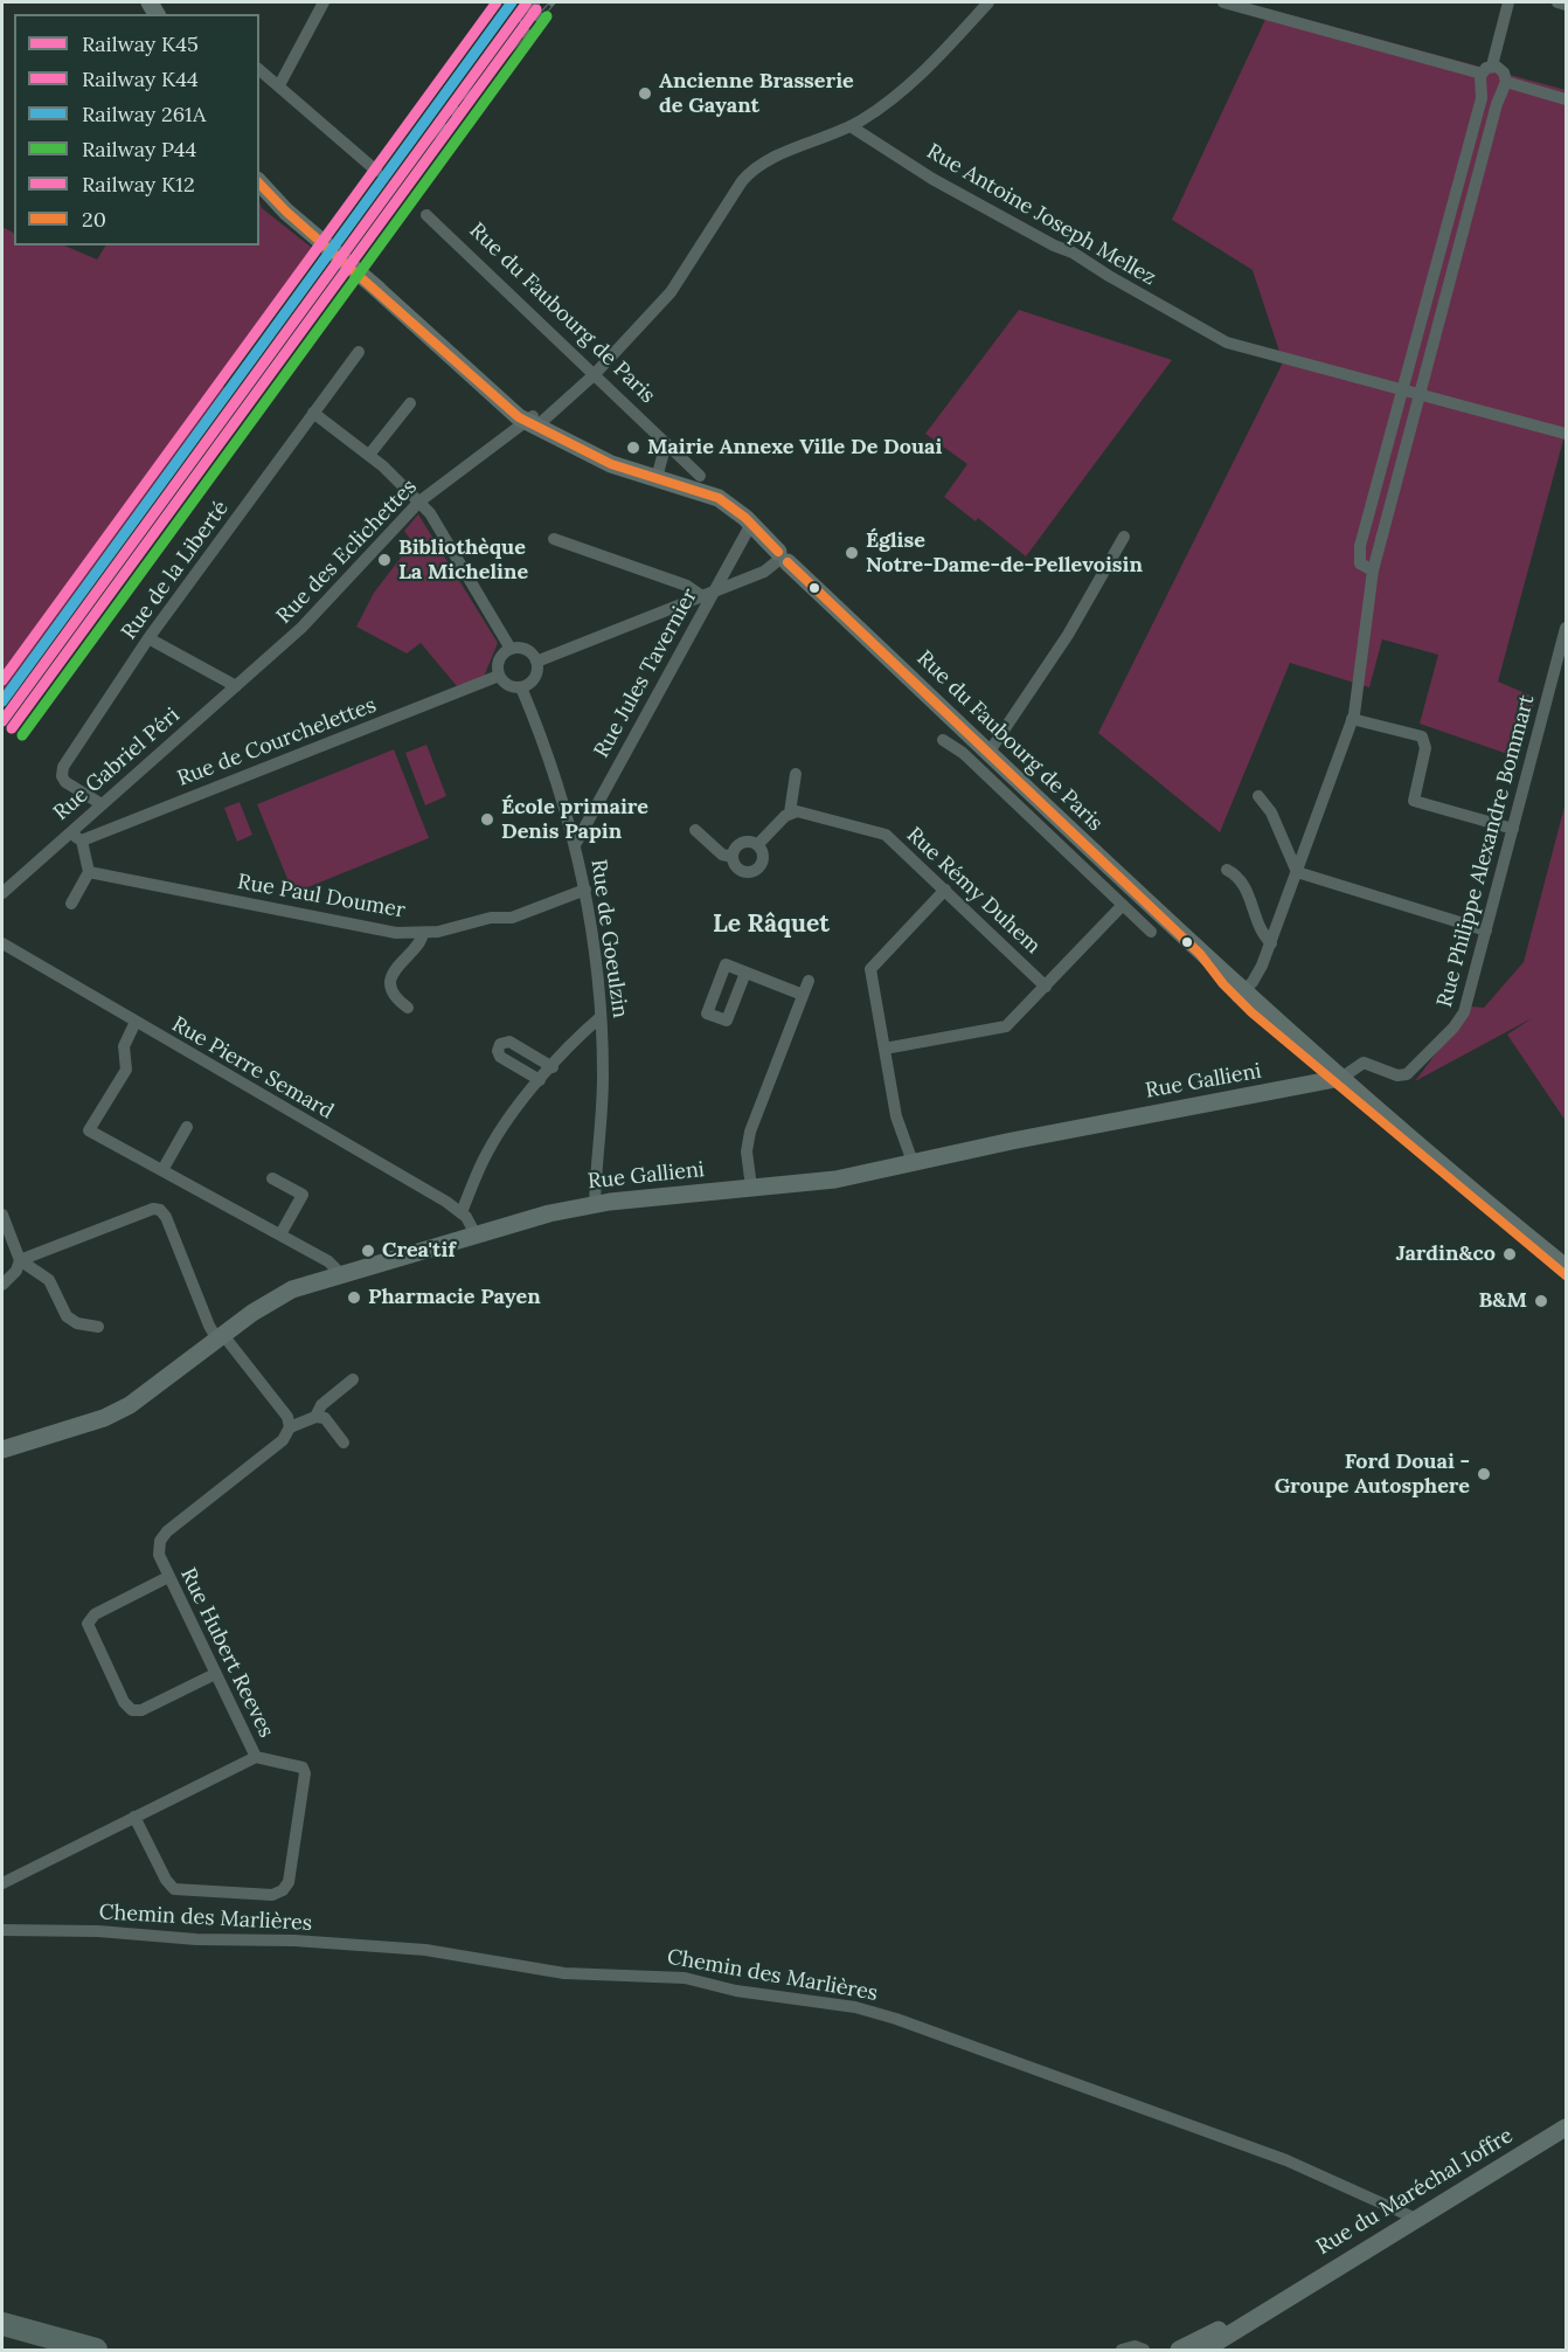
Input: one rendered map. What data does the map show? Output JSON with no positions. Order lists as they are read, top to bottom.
{
  "streets": {
    "main road": ["Rue du Faubourg de Paris", "Rue Gallieni", "Rue du Maréchal Joffre"],
    "street": [
      "Rue Antoine Joseph Mellez",
      "Rue des Eclichettes",
      "Rue de la Liberté",
      "Rue Jules Tavernier",
      "Rue de Courchelettes",
      "Rue Gabriel Péri",
      "Rue Philippe Alexandre Bommart",
      "Rue Rémy Duhem",
      "Rue Paul Doumer",
      "Rue de Goeulzin",
      "Rue Pierre Semard",
      "Rue Hubert Reeves",
      "Chemin des Marlières"
    ]
  },
  "crossings": [
    ["Rue Antoine Joseph Mellez", "Rue des Eclichettes"],
    ["Rue du Faubourg de Paris", "Rue des Eclichettes"],
    ["Rue du Faubourg de Paris", "Rue Jules Tavernier"],
    ["Rue du Faubourg de Paris", "Rue Philippe Alexandre Bommart"],
    ["Rue du Faubourg de Paris", "Rue Gallieni"],
    ["Rue des Eclichettes", "Rue Gabriel Péri"],
    ["Rue de la Liberté", "Rue Gabriel Péri"],
    ["Rue Jules Tavernier", "Rue de Goeulzin"],
    ["Rue de Courchelettes", "Rue de Goeulzin"],
    ["Rue Philippe Alexandre Bommart", "Rue Gallieni"],
    ["Rue Paul Doumer", "Rue de Goeulzin"],
    ["Rue de Goeulzin", "Rue Gallieni"],
    ["Rue Pierre Semard", "Rue Gallieni"],
    ["Chemin des Marlières", "Rue du Maréchal Joffre"]
  ],
  "districts": ["Le Râquet"],
  "places": [
    "Ancienne Brasserie de Gayant",
    "Mairie Annexe Ville De Douai",
    "Église Notre-Dame-de-Pellevoisin",
    "Bibliothèque La Micheline",
    "École primaire Denis Papin",
    "Crea'tif",
    "Jardin&co",
    "Pharmacie Payen",
    "B&M",
    "Ford Douai - Groupe Autosphere"
  ],
  "lines": [
    "rail line K45",
    "rail line 261A",
    "rail line K12",
    "rail line K44",
    "rail line P44",
    "transit line 20"
  ],
  "legend": [
    "Railway K45",
    "Railway K44",
    "Railway 261A",
    "Railway P44",
    "Railway K12",
    "20"
  ]
}
